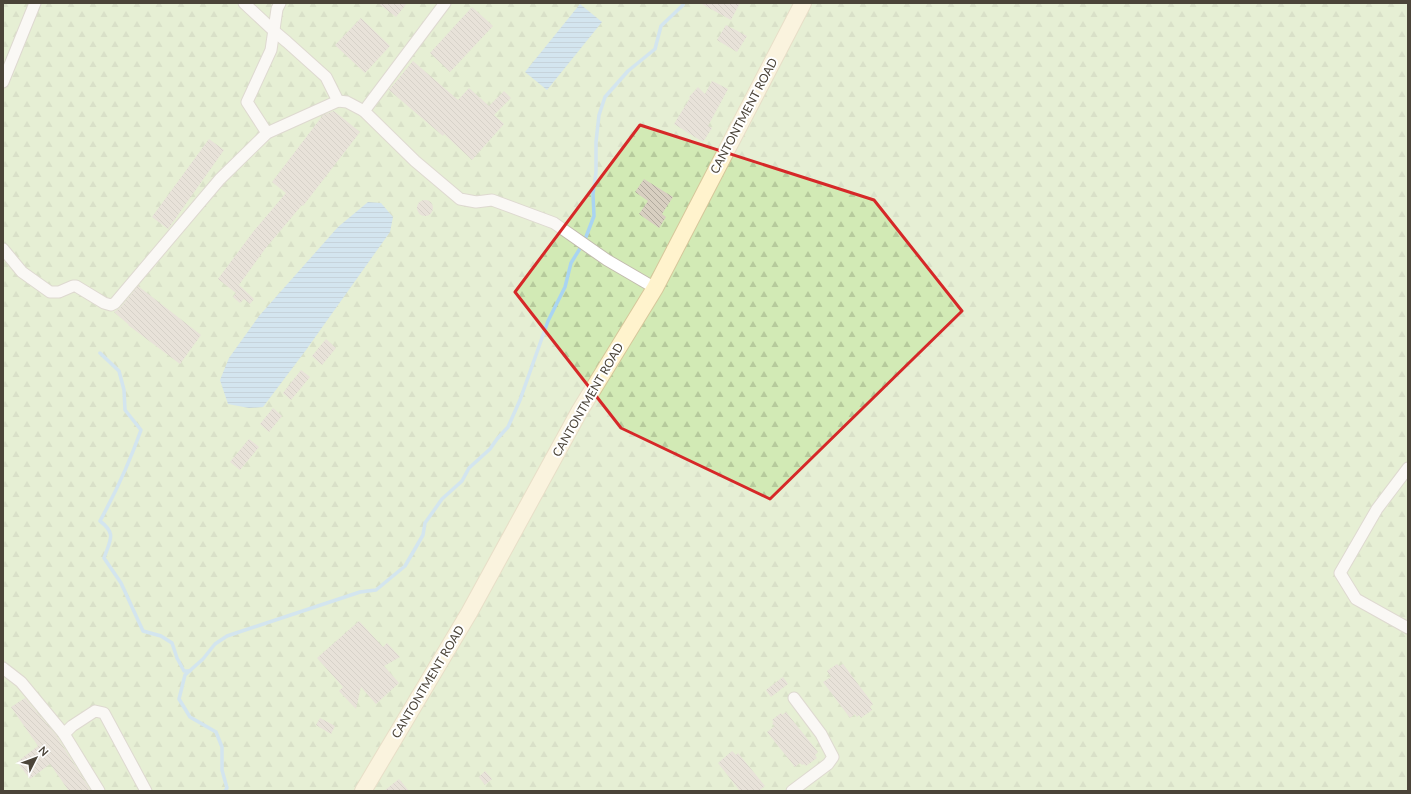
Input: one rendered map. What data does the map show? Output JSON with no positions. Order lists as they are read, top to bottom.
{
  "streets": {
    "street": ["CANTONTMENT ROAD"]
  },
  "north": "top right"
}
